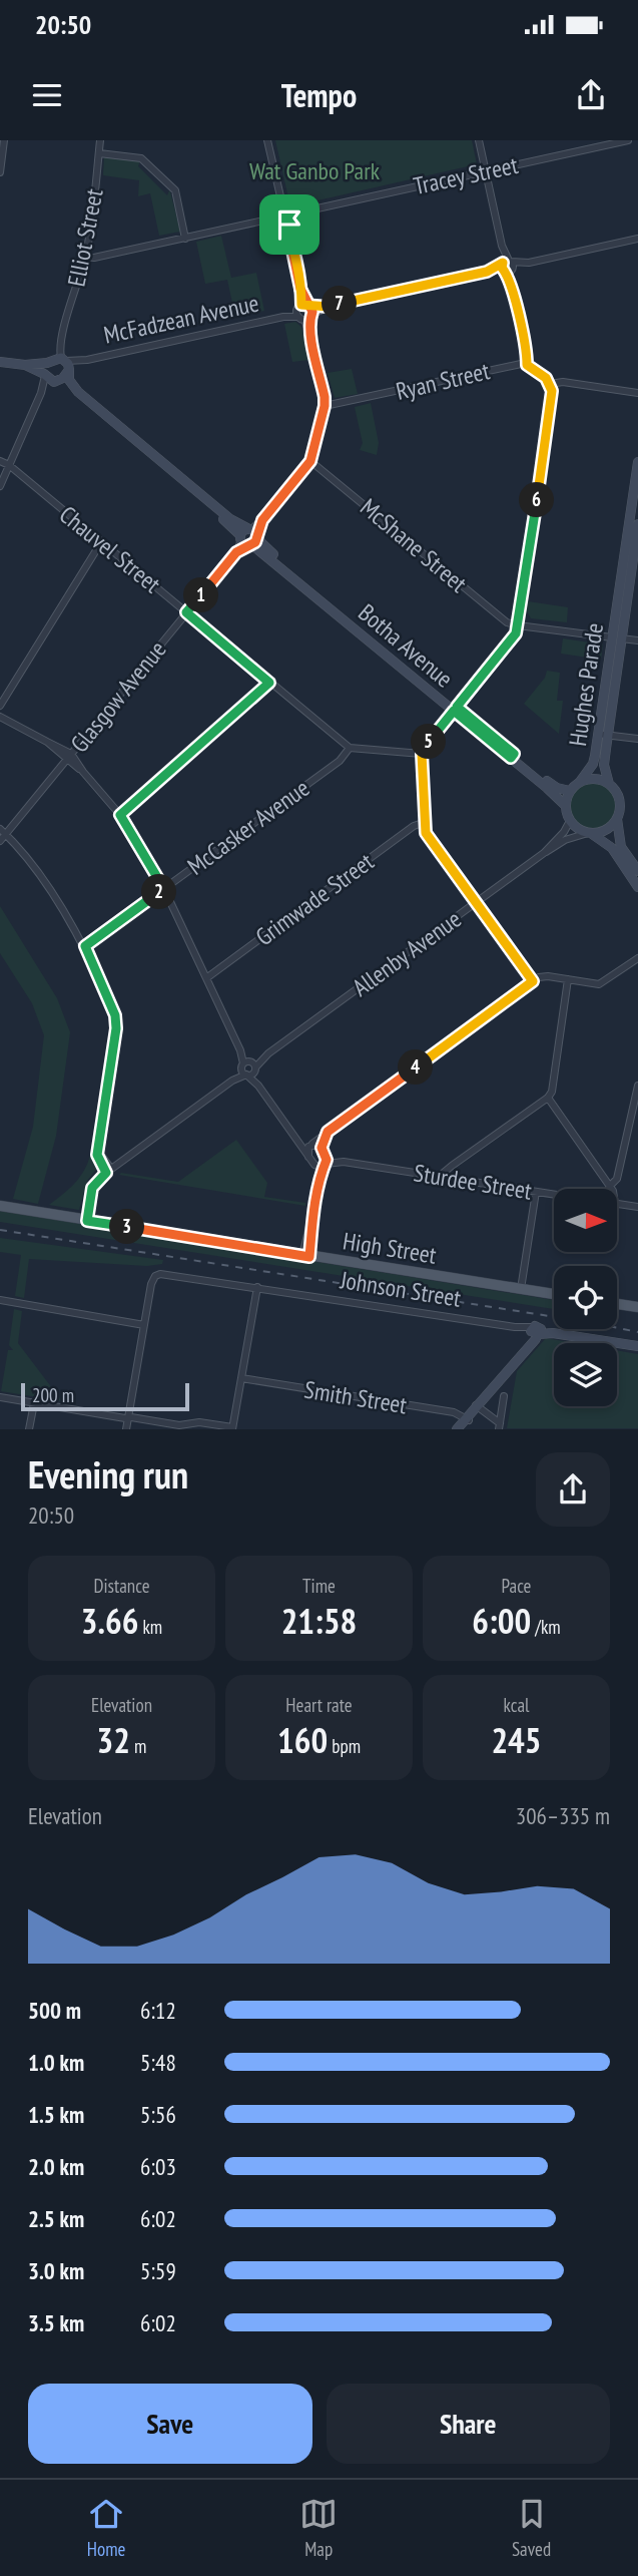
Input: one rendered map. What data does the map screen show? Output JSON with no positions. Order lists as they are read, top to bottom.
{
  "streets": {
    "main road": ["High Street"],
    "street": [
      "Tracey Street",
      "Elliot Street",
      "McFadzean Avenue",
      "Ryan Street",
      "McShane Street",
      "Chauvel Street",
      "Botha Avenue",
      "Hughes Parade",
      "Glasgow Avenue",
      "McCasker Avenue",
      "Grimwade Street",
      "Allenby Avenue",
      "Sturdee Street",
      "Johnson Street",
      "Smith Street"
    ]
  },
  "crossings": [
    ["Tracey Street", "Elliot Street"],
    ["Tracey Street", "Glasgow Avenue"],
    ["Elliot Street", "McFadzean Avenue"],
    ["Elliot Street", "Chauvel Street"],
    ["Elliot Street", "Botha Avenue"],
    ["McFadzean Avenue", "Botha Avenue"],
    ["McFadzean Avenue", "Glasgow Avenue"],
    ["Ryan Street", "Glasgow Avenue"],
    ["McShane Street", "Glasgow Avenue"],
    ["Chauvel Street", "Glasgow Avenue"],
    ["Chauvel Street", "McCasker Avenue"],
    ["Botha Avenue", "Hughes Parade"],
    ["Botha Avenue", "Glasgow Avenue"],
    ["Botha Avenue", "Allenby Avenue"],
    ["Hughes Parade", "Allenby Avenue"],
    ["Allenby Avenue", "High Street"]
  ],
  "parks": ["Wat Ganbo Park"],
  "scale_bar": "200 m",
  "north": "right",
  "page": {
    "status": "20:50",
    "header": "Tempo",
    "pins": [
      "7",
      "6",
      "1",
      "5",
      "2",
      "4",
      "3"
    ],
    "scale": "200 m",
    "heading": ["Evening run", "20:50"],
    "stats": [
      ["Distance", "3.66 km"],
      ["Time", "21:58"],
      ["Pace", "6:00 /km"],
      ["Elevation", "32 m"],
      ["Heart rate", "160 bpm"],
      ["kcal", "245"]
    ],
    "chart": ["Elevation", "306–335 m"],
    "list": [
      {
        "name": "500 m",
        "note": "6:12"
      },
      {
        "name": "1.0 km",
        "note": "5:48"
      },
      {
        "name": "1.5 km",
        "note": "5:56"
      },
      {
        "name": "2.0 km",
        "note": "6:03"
      },
      {
        "name": "2.5 km",
        "note": "6:02"
      },
      {
        "name": "3.0 km",
        "note": "5:59"
      },
      {
        "name": "3.5 km",
        "note": "6:02"
      }
    ],
    "buttons": ["Save", "Share"],
    "tabs": ["Home", "Map", "Saved"]
  }
}
